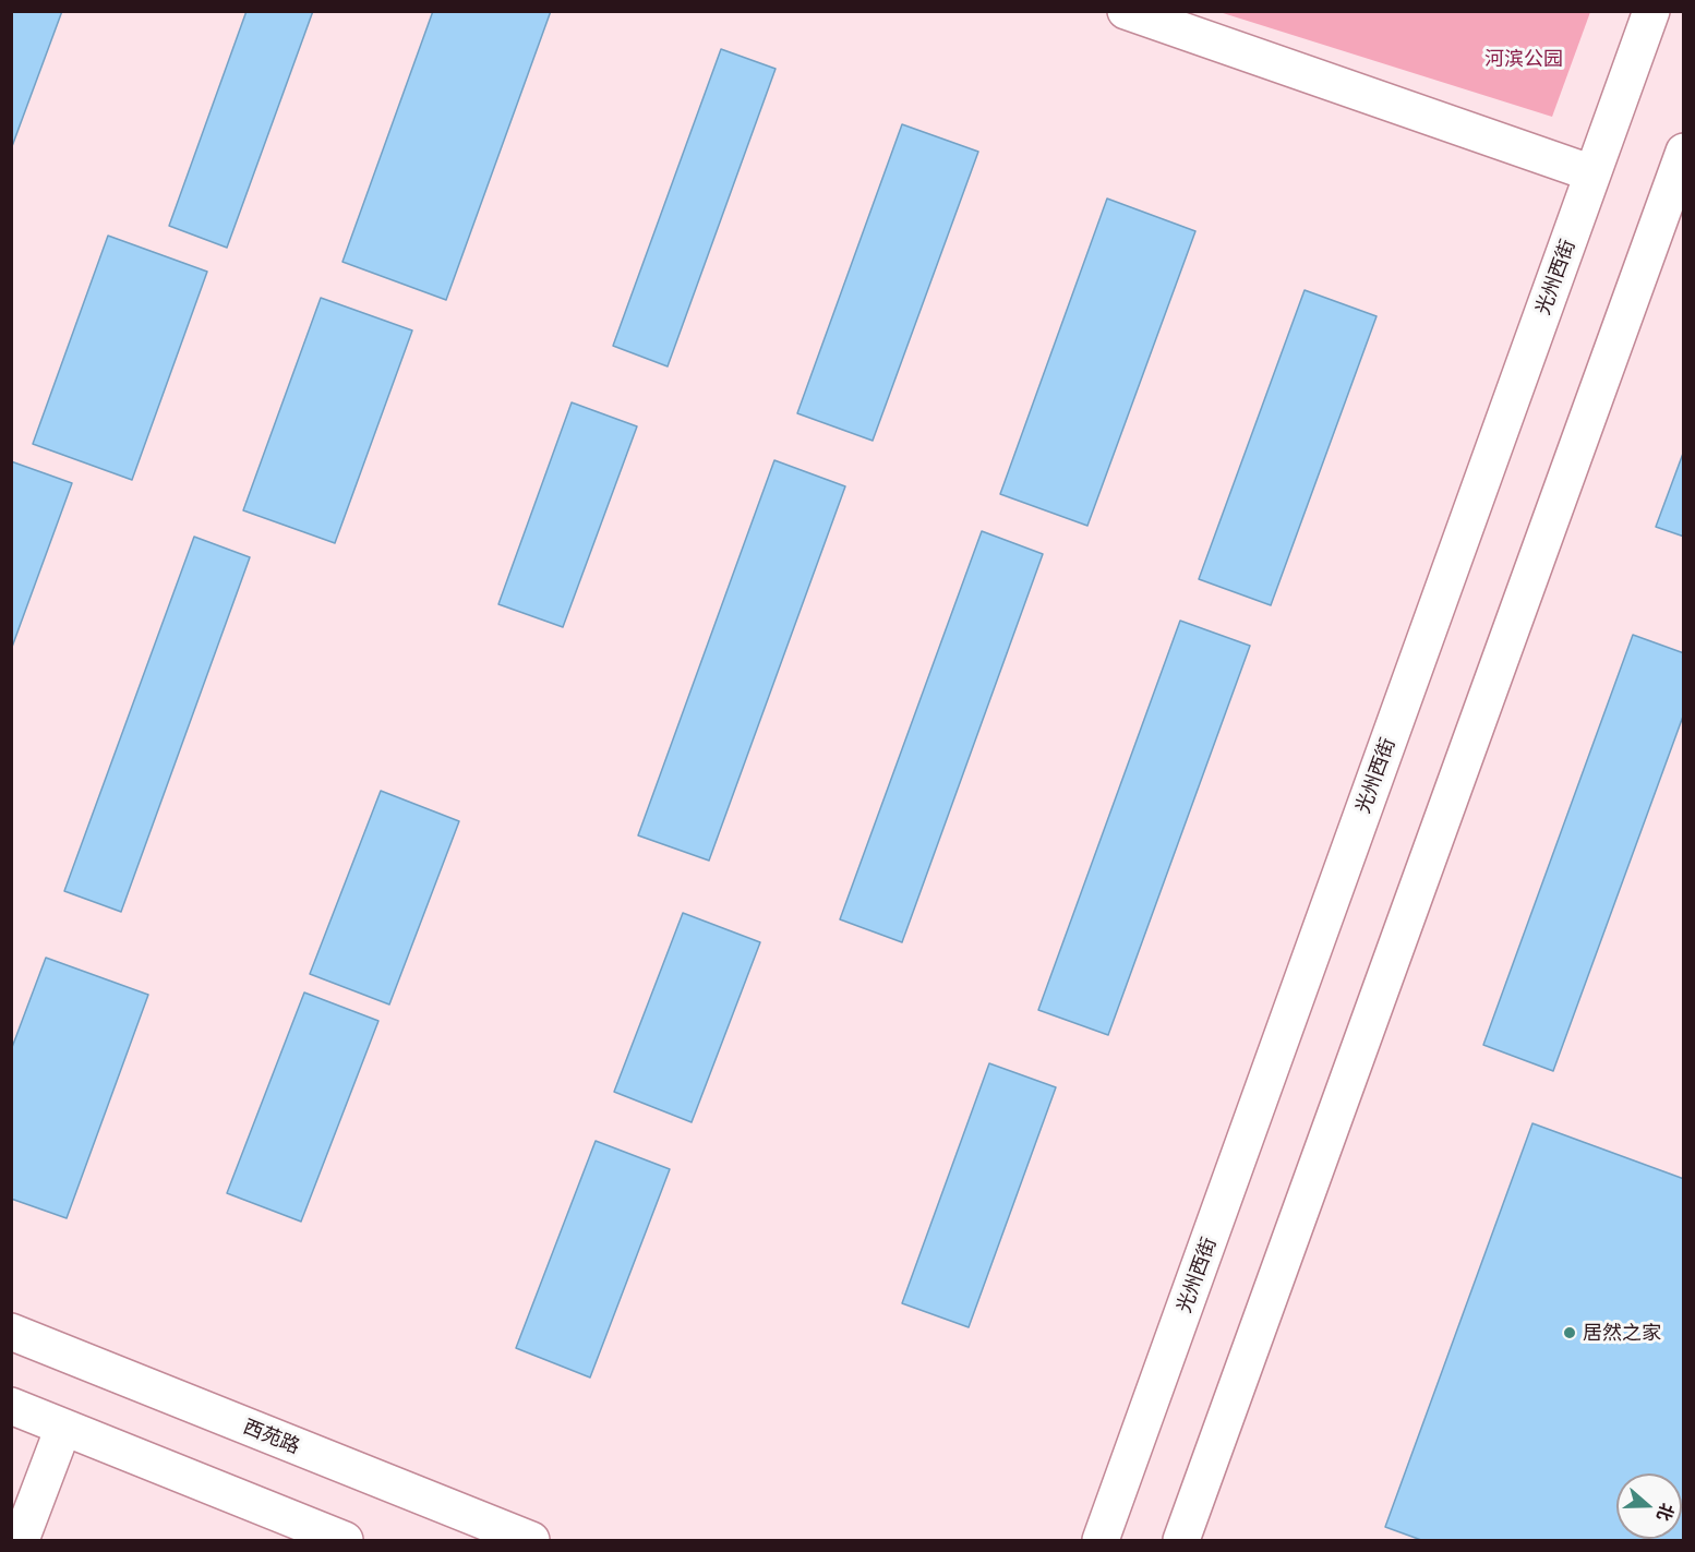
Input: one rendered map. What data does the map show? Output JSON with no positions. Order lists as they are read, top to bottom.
{
  "streets": {
    "main road": ["光州西街", "西苑路"]
  },
  "parks": ["河滨公园"],
  "places": ["居然之家"],
  "north": "right"
}
